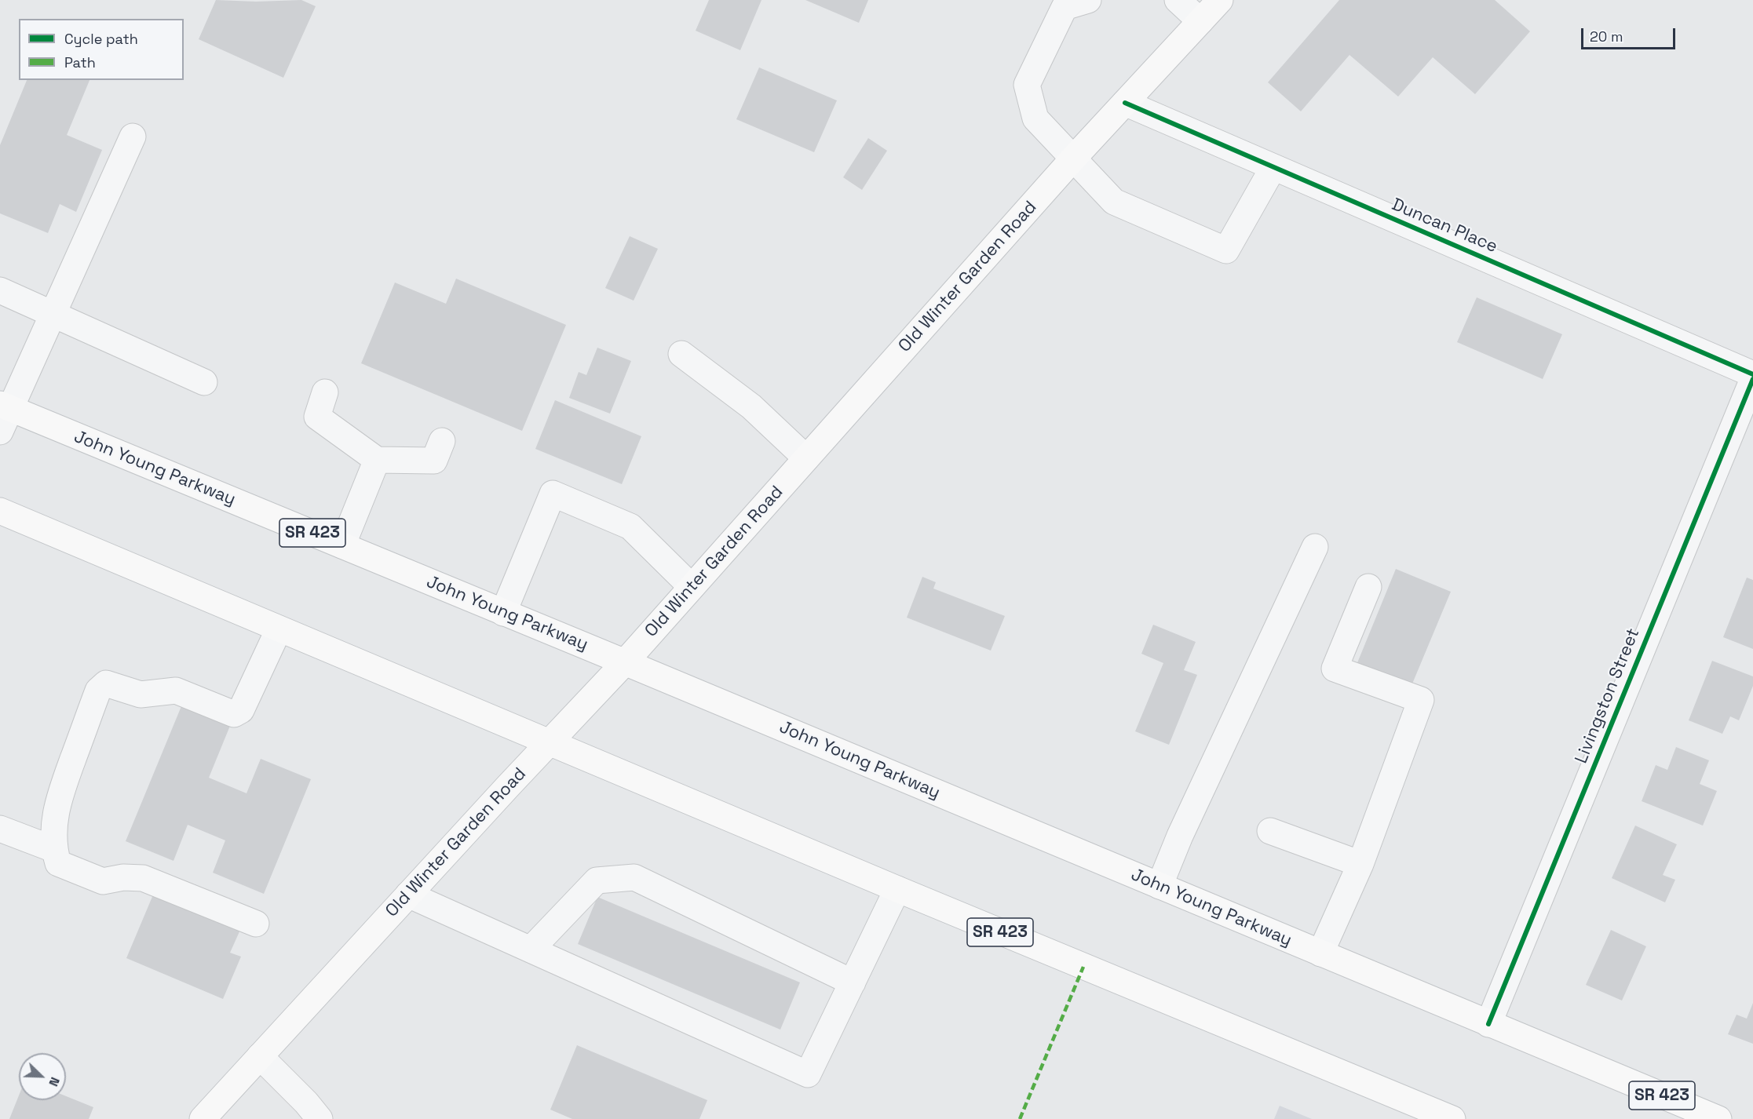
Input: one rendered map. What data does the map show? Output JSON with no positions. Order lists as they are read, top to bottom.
{
  "streets": {
    "main road": ["Old Winter Garden Road", "John Young Parkway", "SR 423"],
    "street": ["Duncan Place", "Livingston Street"]
  },
  "crossings": [
    ["Duncan Place", "Old Winter Garden Road"],
    ["Old Winter Garden Road", "John Young Parkway"],
    ["Old Winter Garden Road", "SR 423"],
    ["John Young Parkway", "Livingston Street"]
  ],
  "legend": ["Cycle path", "Path"],
  "scale_bar": "20 m",
  "north": "bottom right"
}
